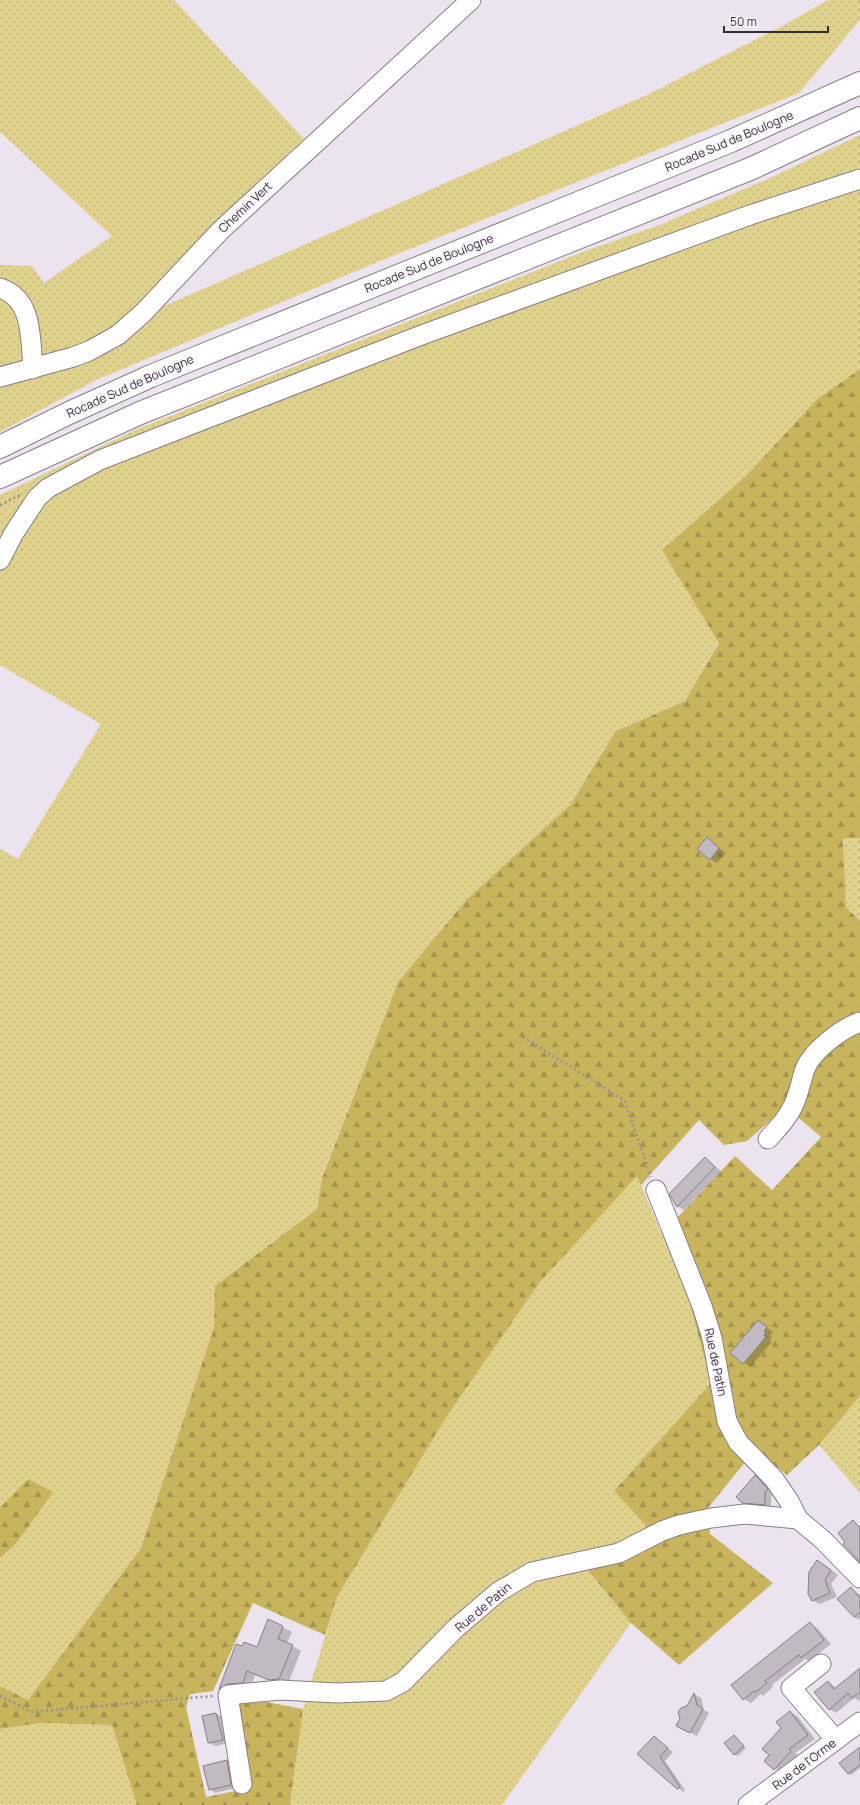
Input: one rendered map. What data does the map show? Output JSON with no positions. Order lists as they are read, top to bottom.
{
  "streets": {
    "highway": ["Rocade Sud de Boulogne"],
    "street": ["Chemin Vert", "Rue de Patin", "Rue de l'Orme"]
  },
  "scale_bar": "50 m"
}
